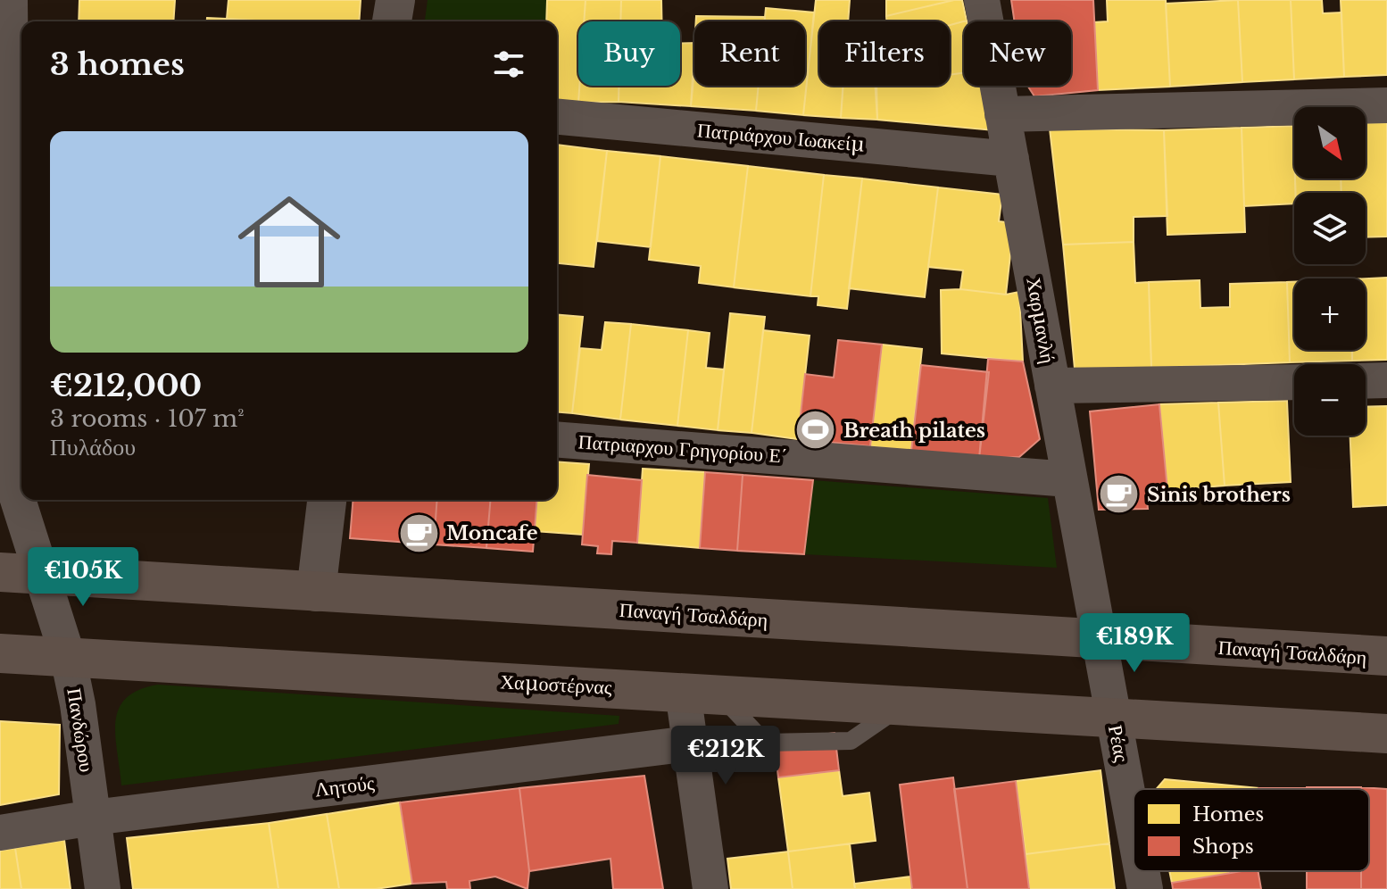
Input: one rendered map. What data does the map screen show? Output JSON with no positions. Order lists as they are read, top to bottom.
{
  "streets": {
    "main road": ["Παναγή Τσαλδάρη", "Χαμοστέρνας"],
    "street": [
      "Πατριάρχου Ιωακείμ",
      "Χαρμανλή",
      "Πατριαρχου Γρηγορίου Ε΄",
      "Πανδώρου",
      "Ρέας",
      "Λητούς"
    ]
  },
  "crossings": [
    ["Πατριάρχου Ιωακείμ", "Χαρμανλή"],
    ["Χαρμανλή", "Πατριαρχου Γρηγορίου Ε΄"],
    ["Χαρμανλή", "Παναγή Τσαλδάρη"],
    ["Χαρμανλή", "Ρέας"],
    ["Παναγή Τσαλδάρη", "Πανδώρου"],
    ["Παναγή Τσαλδάρη", "Ρέας"],
    ["Χαμοστέρνας", "Πανδώρου"],
    ["Χαμοστέρνας", "Ρέας"],
    ["Πανδώρου", "Λητούς"]
  ],
  "places": {
    "sports": ["Breath pilates"],
    "cafe": ["Sinis brothers", "Moncafe"]
  },
  "legend": ["Homes", "Shops"],
  "north": "bottom right",
  "page": {
    "chip": [
      "Buy",
      "Rent",
      "Filters",
      "New"
    ],
    "heading": "3 homes",
    "map_buttons": ["+", "−"],
    "list": [
      {
        "name": "€212,000",
        "note": "3 rooms · 107 m² · Πυλάδου"
      }
    ],
    "price": ["€105K", "€189K", "€212K"]
  }
}
